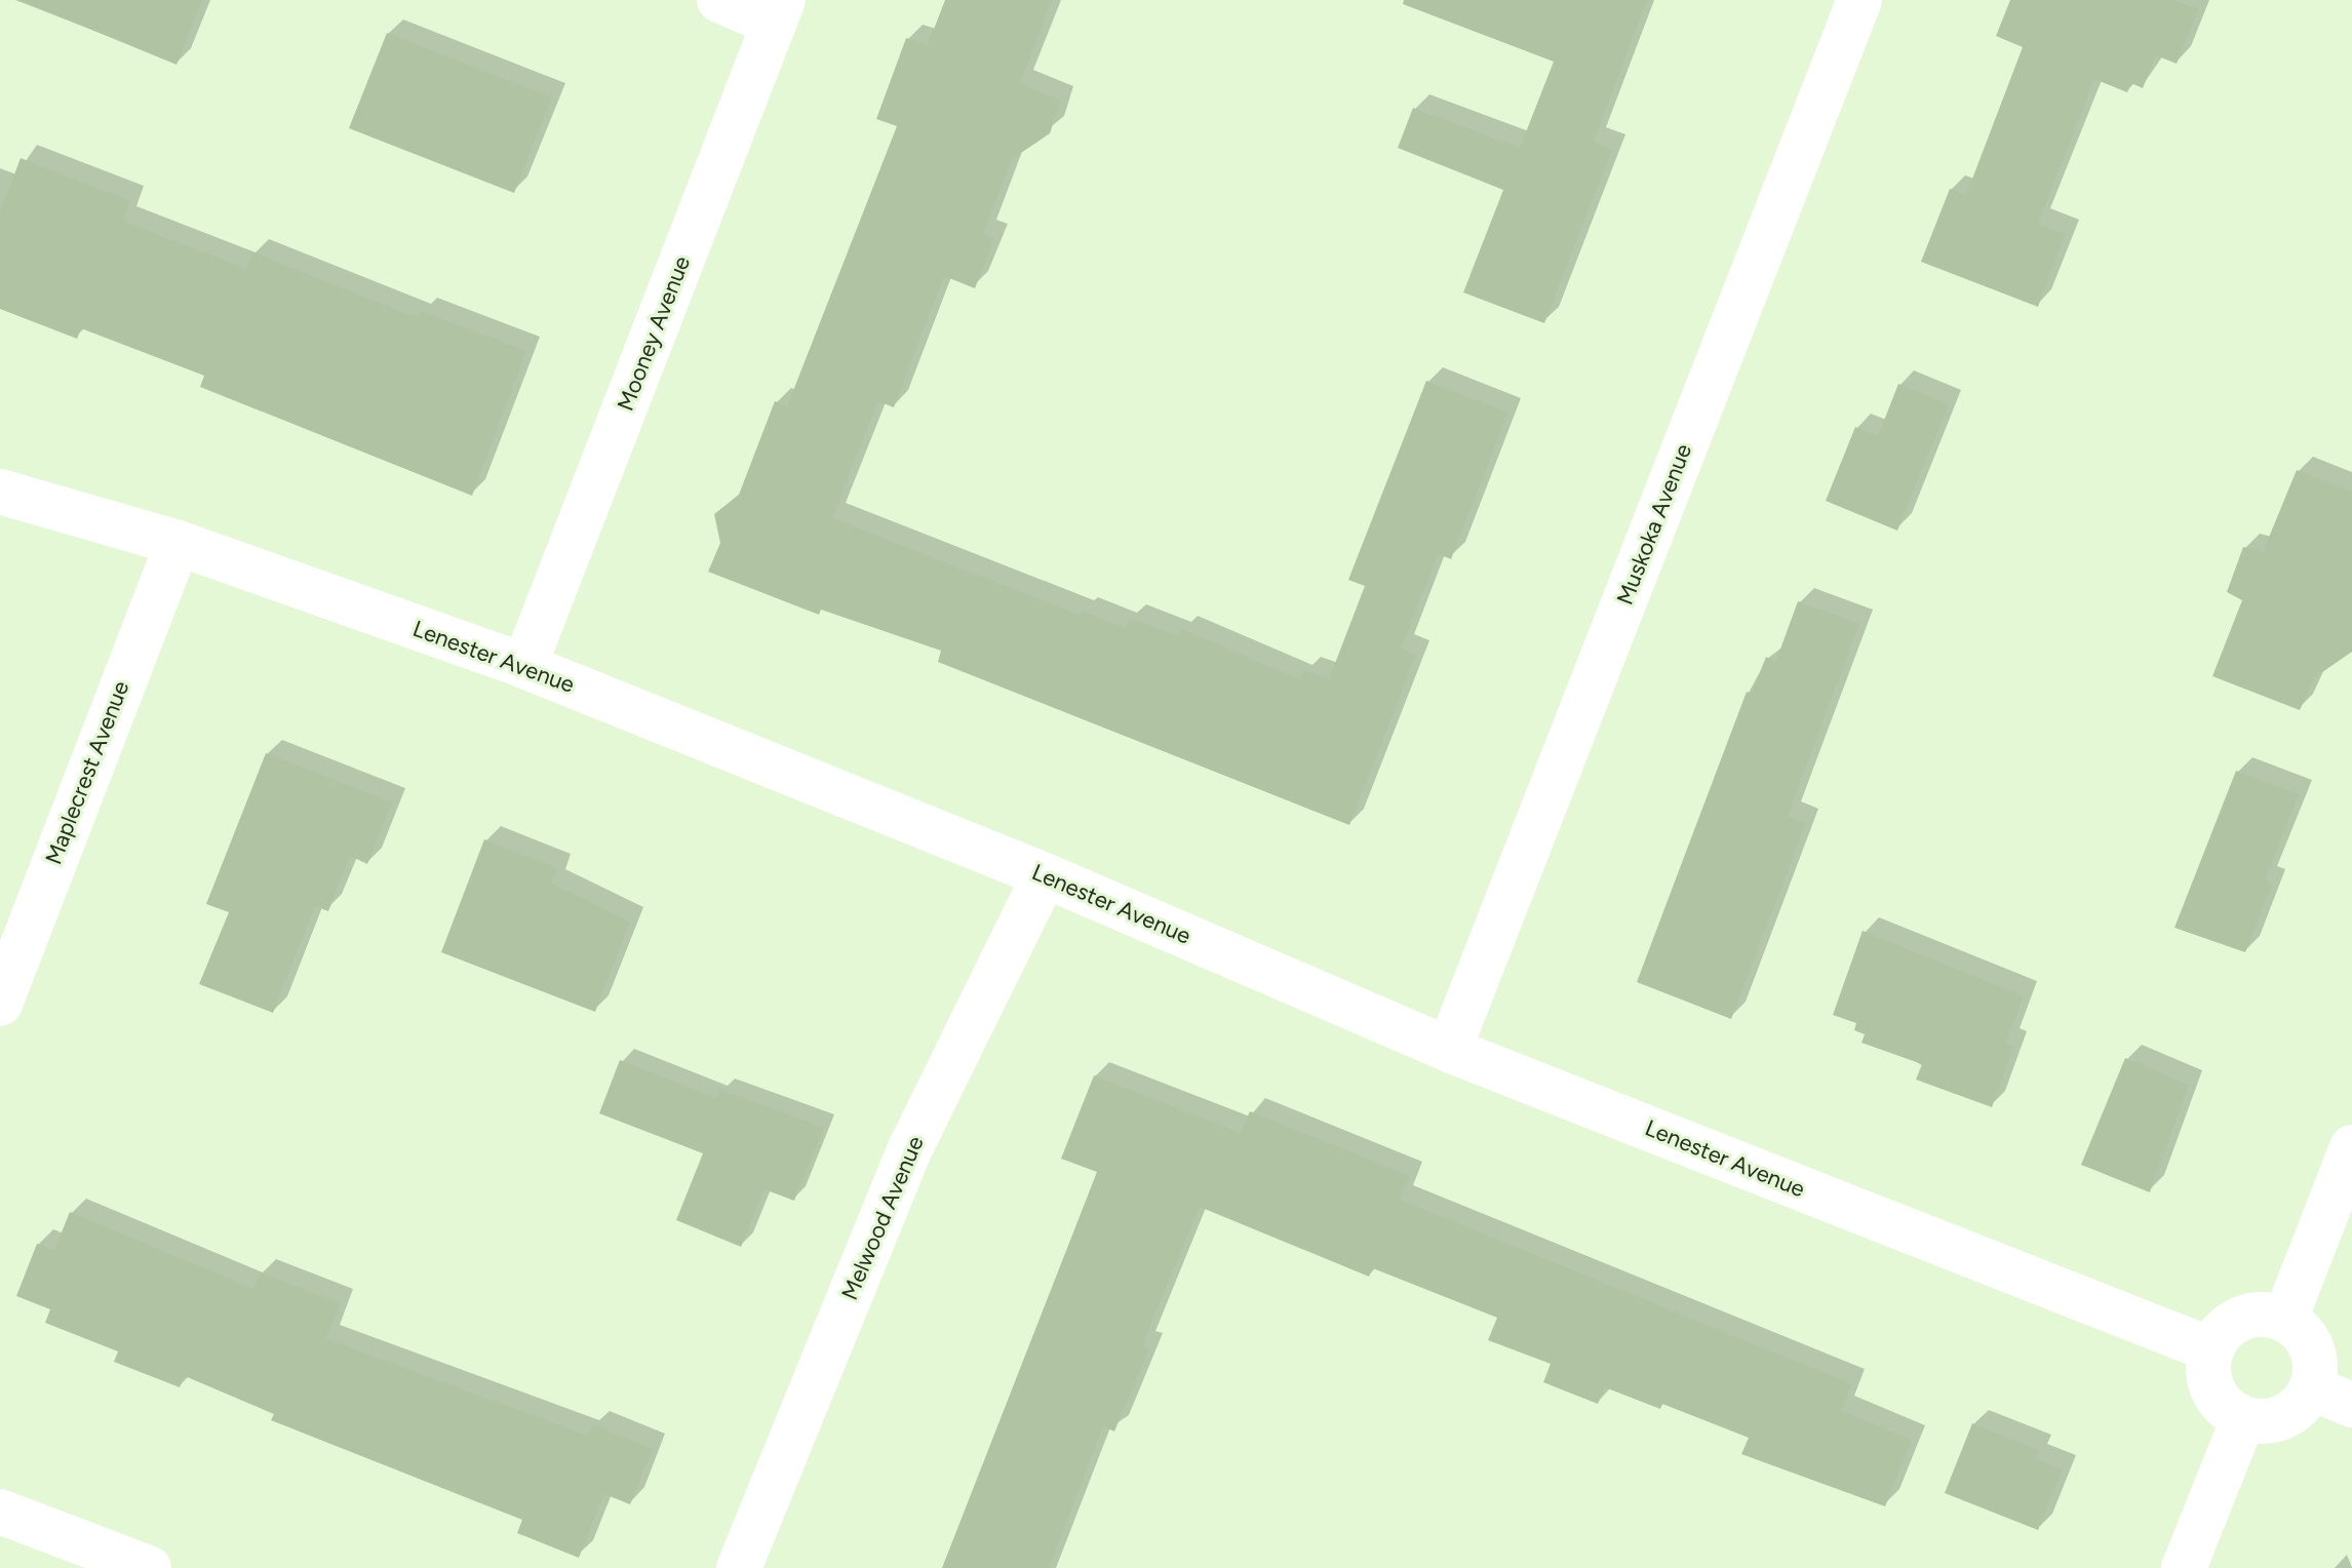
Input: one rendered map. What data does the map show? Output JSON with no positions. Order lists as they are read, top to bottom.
{
  "streets": {
    "street": [
      "Mooney Avenue",
      "Muskoka Avenue",
      "Lenester Avenue",
      "Maplecrest Avenue",
      "Melwood Avenue"
    ]
  },
  "crossings": [
    ["Mooney Avenue", "Lenester Avenue"],
    ["Muskoka Avenue", "Lenester Avenue"],
    ["Lenester Avenue", "Maplecrest Avenue"],
    ["Lenester Avenue", "Melwood Avenue"]
  ]
}
